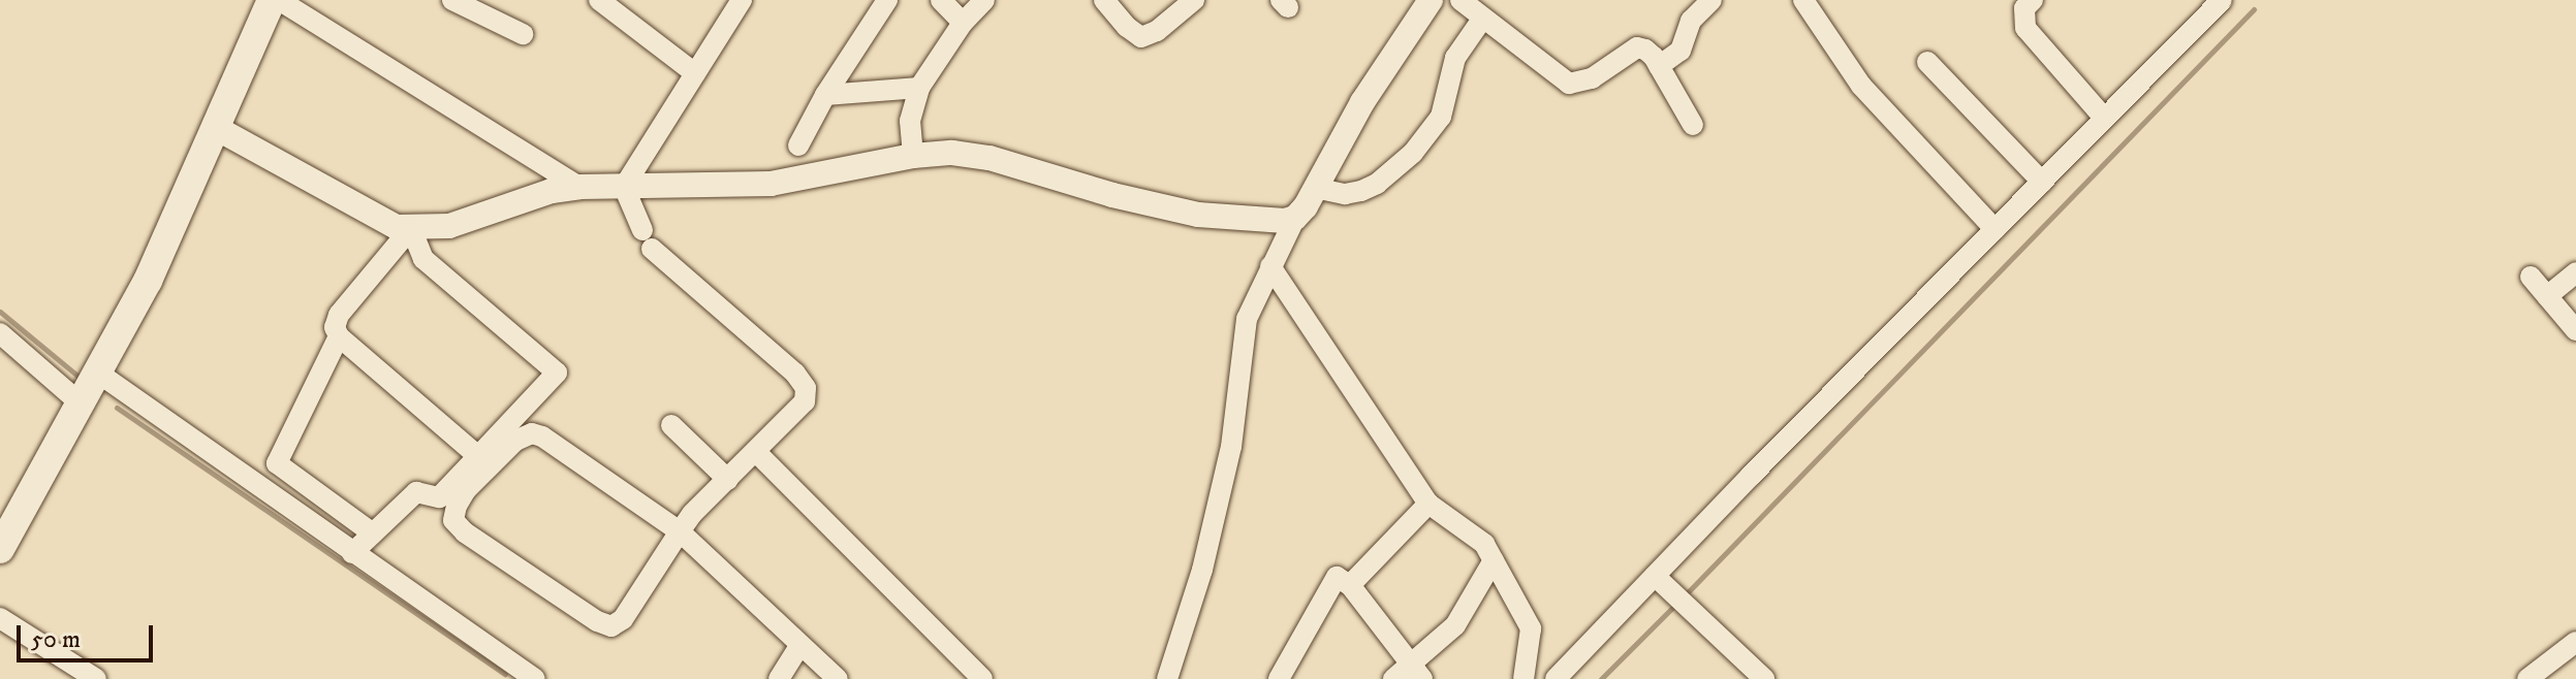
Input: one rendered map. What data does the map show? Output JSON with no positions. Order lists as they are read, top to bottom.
{
  "scale_bar": "50 m"
}
